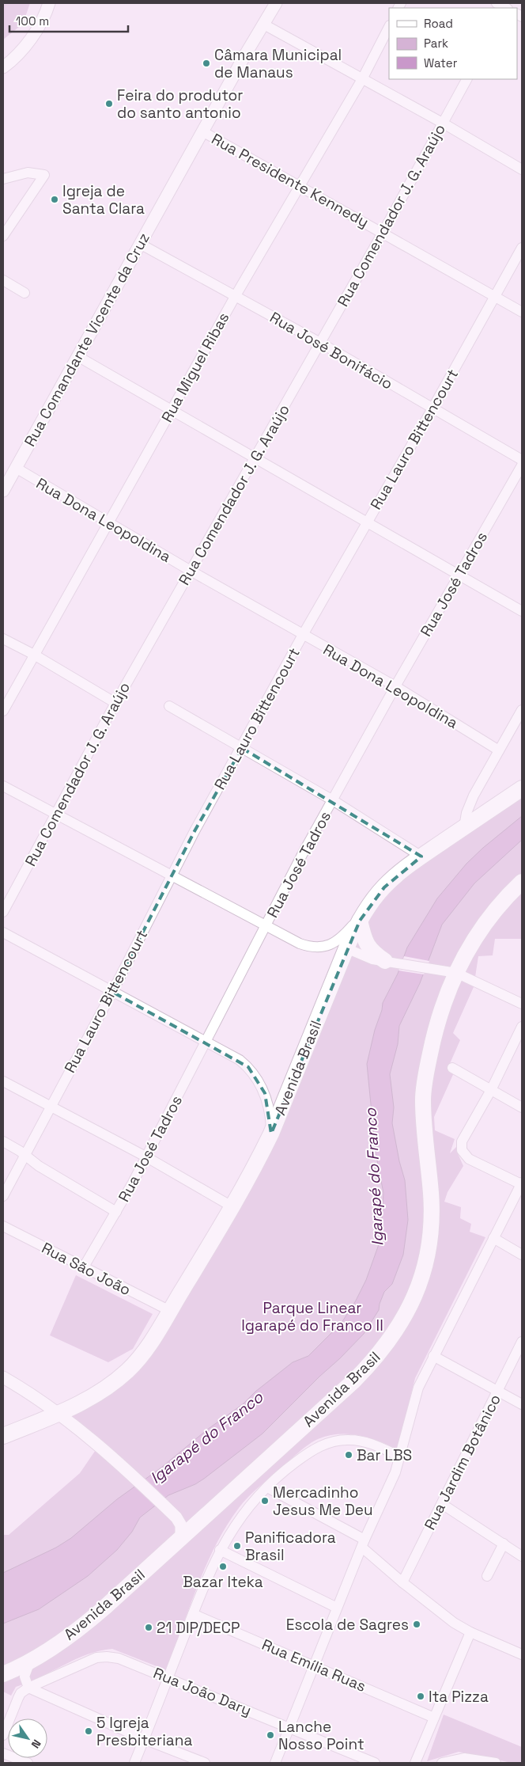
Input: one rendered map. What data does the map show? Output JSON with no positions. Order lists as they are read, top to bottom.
{
  "streets": {
    "highway": ["Avenida Brasil"],
    "street": [
      "Rua Presidente Kennedy",
      "Rua Comendador J. G. Araújo",
      "Rua Comandante Vicente da Cruz",
      "Rua José Bonifácio",
      "Rua Miguel Ribas",
      "Rua Lauro Bittencourt",
      "Rua Dona Leopoldina",
      "Rua José Tadros",
      "Rua São João",
      "Rua Jardim Botânico",
      "Rua Emília Ruas",
      "Rua João Dary"
    ]
  },
  "crossings": [
    ["Rua Presidente Kennedy", "Rua Comendador J. G. Araújo"],
    ["Rua Presidente Kennedy", "Rua Comandante Vicente da Cruz"],
    ["Rua Presidente Kennedy", "Rua Miguel Ribas"],
    ["Rua Presidente Kennedy", "Rua Lauro Bittencourt"],
    ["Rua Comendador J. G. Araújo", "Rua José Bonifácio"],
    ["Rua Comendador J. G. Araújo", "Rua Dona Leopoldina"],
    ["Rua Comandante Vicente da Cruz", "Rua José Bonifácio"],
    ["Rua Comandante Vicente da Cruz", "Rua Dona Leopoldina"],
    ["Rua José Bonifácio", "Rua Miguel Ribas"],
    ["Rua José Bonifácio", "Rua Lauro Bittencourt"],
    ["Rua Miguel Ribas", "Rua Dona Leopoldina"],
    ["Rua Lauro Bittencourt", "Rua Dona Leopoldina"],
    ["Rua Dona Leopoldina", "Rua José Tadros"],
    ["Rua José Tadros", "Rua São João"],
    ["Avenida Brasil", "Rua São João"]
  ],
  "water": ["Igarapé do Franco"],
  "parks": ["Parque Linear Igarapé do Franco II"],
  "places": [
    "Câmara Municipal de Manaus",
    "Feira do produtor do santo antonio",
    "Igreja de Santa Clara",
    "Bar LBS",
    "Mercadinho Jesus Me Deu",
    "Panificadora Brasil",
    "Bazar Iteka",
    "Escola de Sagres",
    "21 DIP/DECP",
    "Ita Pizza",
    "5 Igreja Presbiteriana",
    "Lanche Nosso Point"
  ],
  "legend": ["Road", "Park", "Water"],
  "scale_bar": "100 m",
  "north": "bottom right"
}
